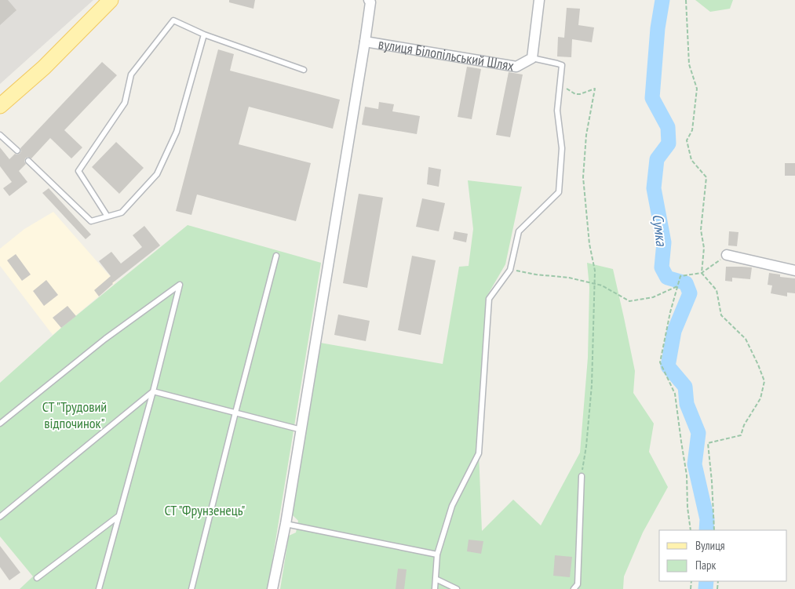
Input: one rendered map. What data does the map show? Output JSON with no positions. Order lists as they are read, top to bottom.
{
  "streets": {
    "street": ["вулиця Білопільський Шлях"]
  },
  "water": ["Сумка"],
  "parks": ["СТ \"Трудовий відпочинок\"", "СТ \"Фрунзенець\""],
  "legend": ["Вулиця", "Парк"]
}
